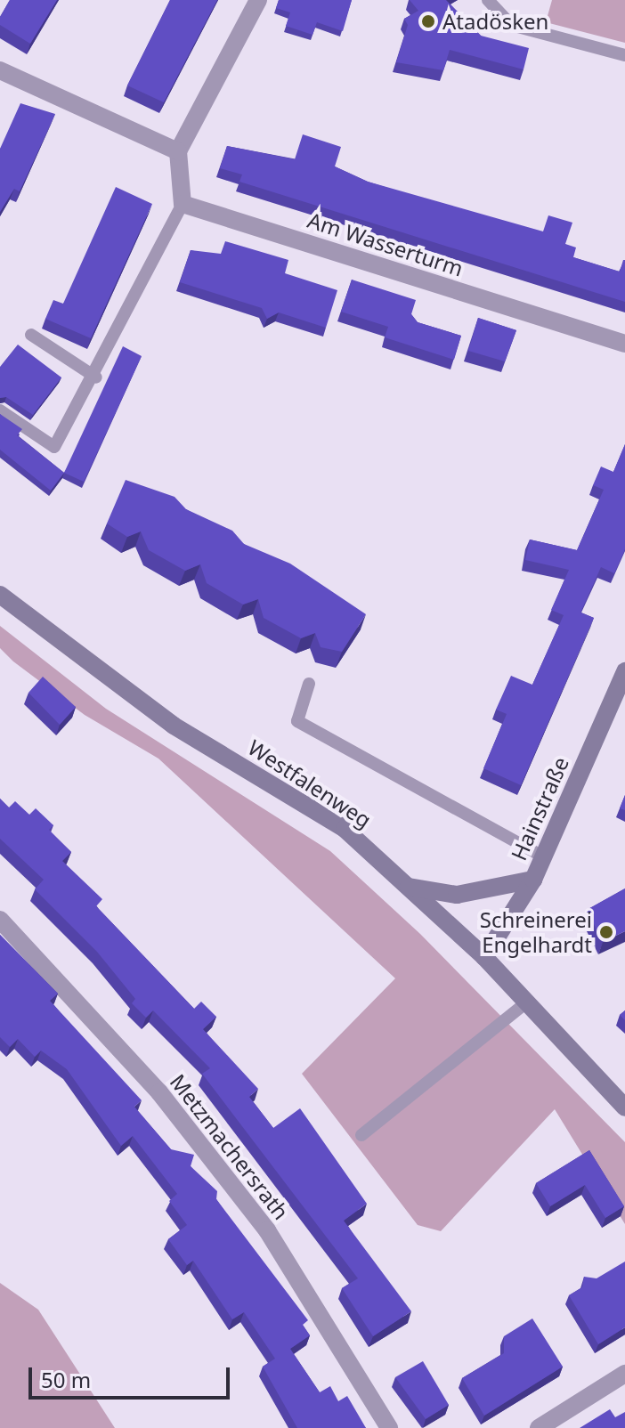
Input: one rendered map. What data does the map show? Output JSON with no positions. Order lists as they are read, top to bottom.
{
  "streets": {
    "street": [
      "Am Wasserturm",
      "Westfalenweg",
      "Hainstraße",
      "Metzmachersrath"
    ]
  },
  "crossings": [
    ["Westfalenweg", "Hainstraße"]
  ],
  "places": ["Atadösken", "Schreinerei Engelhardt"],
  "scale_bar": "50 m"
}
